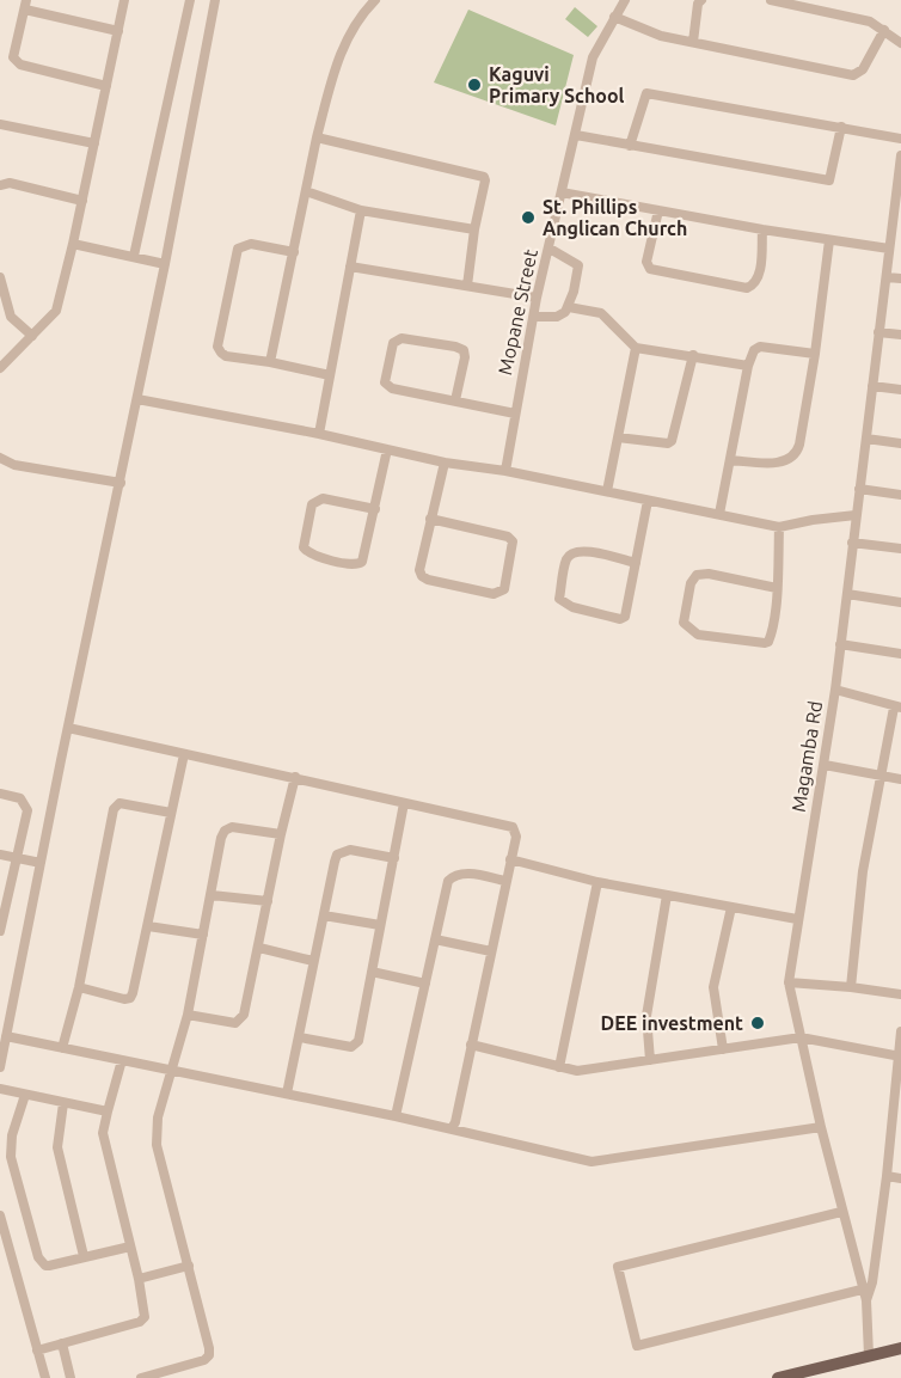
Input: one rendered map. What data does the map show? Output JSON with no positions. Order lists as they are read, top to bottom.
{
  "streets": {
    "street": ["Mopane Street", "Magamba Rd"]
  },
  "places": ["Kaguvi Primary School", "St. Phillips Anglican Church", "DEE investment"]
}
